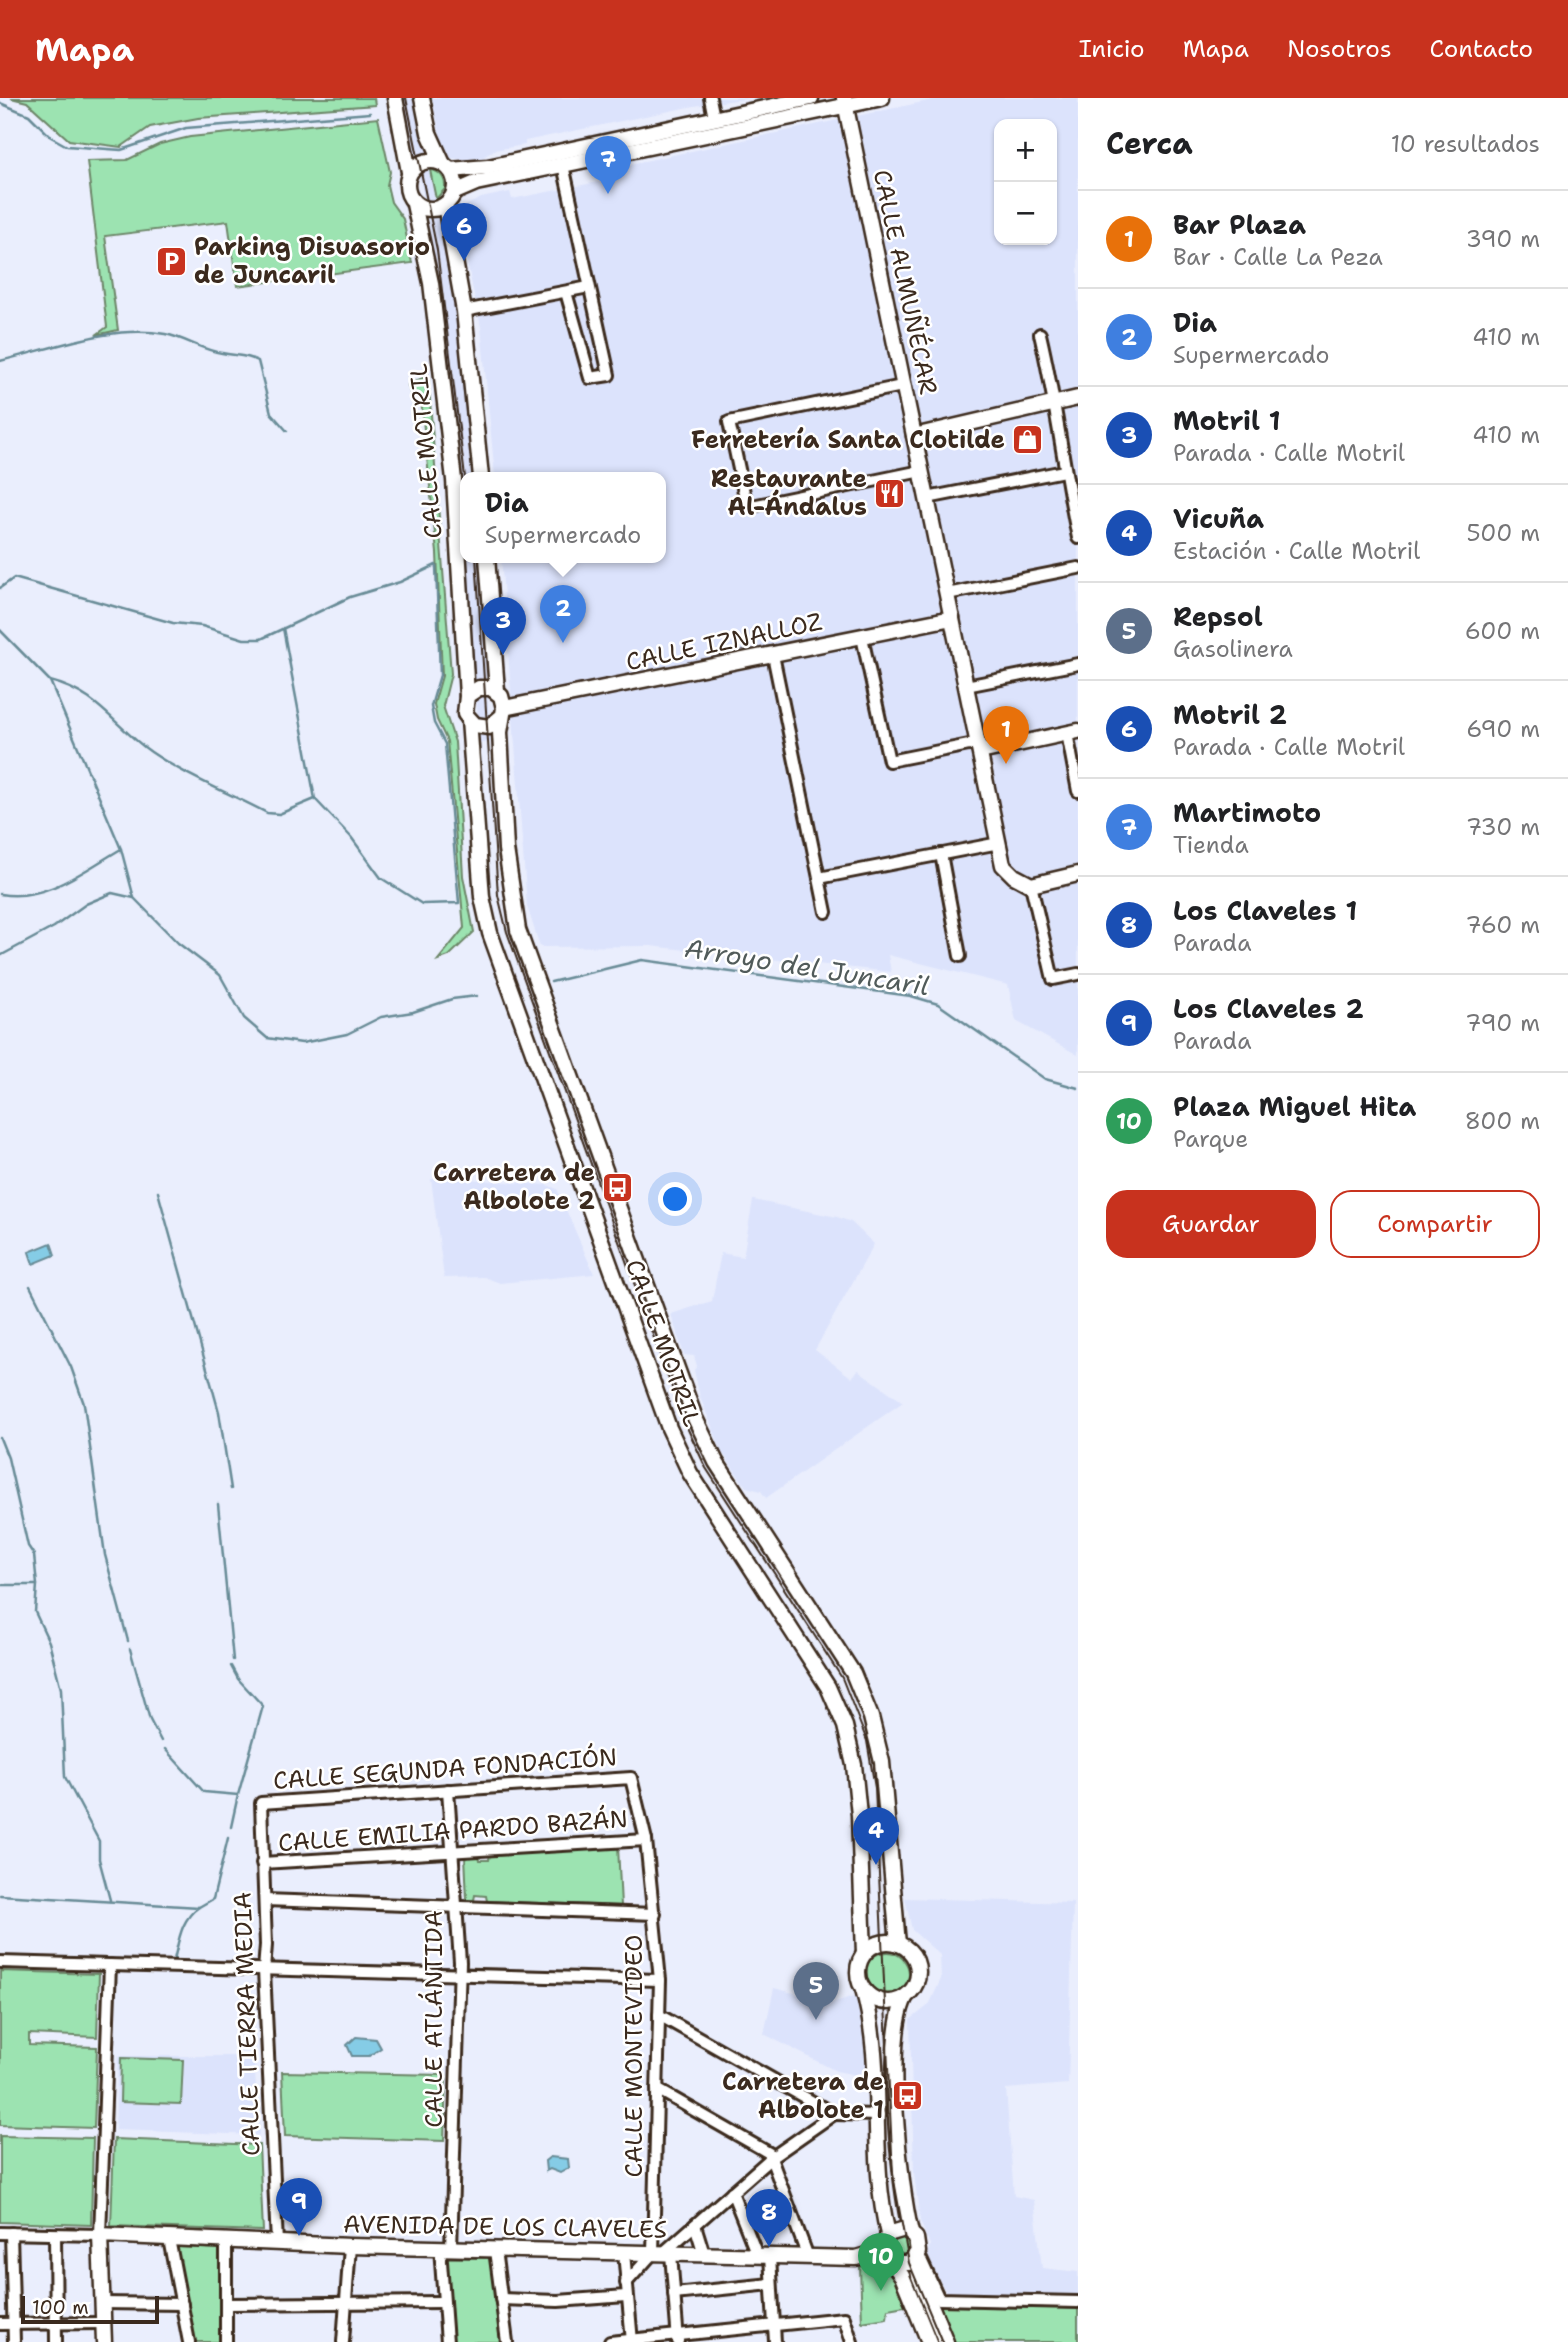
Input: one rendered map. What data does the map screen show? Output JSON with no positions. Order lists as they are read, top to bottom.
{
  "streets": {
    "street": [
      "CALLE ALMUÑÉCAR",
      "CALLE MOTRIL",
      "CALLE IZNALLOZ",
      "CALLE SEGUNDA FONDACIÓN",
      "CALLE EMILIA PARDO BAZÁN",
      "CALLE ATLÁNTIDA",
      "CALLE TIERRA MEDIA",
      "CALLE MONTEVIDEO",
      "AVENIDA DE LOS CLAVELES"
    ]
  },
  "crossings": [
    ["CALLE ALMUÑÉCAR", "CALLE IZNALLOZ"],
    ["CALLE MOTRIL", "CALLE IZNALLOZ"],
    ["CALLE SEGUNDA FONDACIÓN", "CALLE ATLÁNTIDA"],
    ["CALLE SEGUNDA FONDACIÓN", "CALLE TIERRA MEDIA"],
    ["CALLE SEGUNDA FONDACIÓN", "CALLE MONTEVIDEO"],
    ["CALLE EMILIA PARDO BAZÁN", "CALLE ATLÁNTIDA"],
    ["CALLE EMILIA PARDO BAZÁN", "CALLE TIERRA MEDIA"],
    ["CALLE EMILIA PARDO BAZÁN", "CALLE MONTEVIDEO"],
    ["CALLE ATLÁNTIDA", "AVENIDA DE LOS CLAVELES"],
    ["CALLE TIERRA MEDIA", "AVENIDA DE LOS CLAVELES"],
    ["CALLE MONTEVIDEO", "AVENIDA DE LOS CLAVELES"]
  ],
  "water": ["Arroyo del Juncaril"],
  "places": {
    "parking": ["Parking Disuasorio de Juncaril"],
    "shop": ["Ferretería Santa Clotilde"],
    "restaurant": ["Restaurante Al-Ándalus"],
    "bus stop": ["Carretera de Albolote 2", "Carretera de Albolote 1"]
  },
  "scale_bar": "100 m",
  "page": {
    "header": "Mapa",
    "nav": [
      "Inicio",
      "Mapa",
      "Nosotros",
      "Contacto"
    ],
    "heading": ["Cerca", "10 resultados"],
    "map_buttons": ["+", "−"],
    "pins": [
      "7",
      "6",
      "2",
      "3",
      "1",
      "4",
      "5",
      "9",
      "8",
      "10"
    ],
    "list": [
      {
        "mark": "1",
        "name": "Bar Plaza",
        "note": "Bar · Calle La Peza",
        "value": "390 m"
      },
      {
        "mark": "2",
        "name": "Dia",
        "note": "Supermercado",
        "value": "410 m"
      },
      {
        "mark": "3",
        "name": "Motril 1",
        "note": "Parada · Calle Motril",
        "value": "410 m"
      },
      {
        "mark": "4",
        "name": "Vicuña",
        "note": "Estación · Calle Motril",
        "value": "500 m"
      },
      {
        "mark": "5",
        "name": "Repsol",
        "note": "Gasolinera",
        "value": "600 m"
      },
      {
        "mark": "6",
        "name": "Motril 2",
        "note": "Parada · Calle Motril",
        "value": "690 m"
      },
      {
        "mark": "7",
        "name": "Martimoto",
        "note": "Tienda",
        "value": "730 m"
      },
      {
        "mark": "8",
        "name": "Los Claveles 1",
        "note": "Parada",
        "value": "760 m"
      },
      {
        "mark": "9",
        "name": "Los Claveles 2",
        "note": "Parada",
        "value": "790 m"
      },
      {
        "mark": "10",
        "name": "Plaza Miguel Hita",
        "note": "Parque",
        "value": "800 m"
      }
    ],
    "popup": ["Dia", "Supermercado"],
    "buttons": ["Guardar", "Compartir"],
    "scale": "100 m"
  }
}
